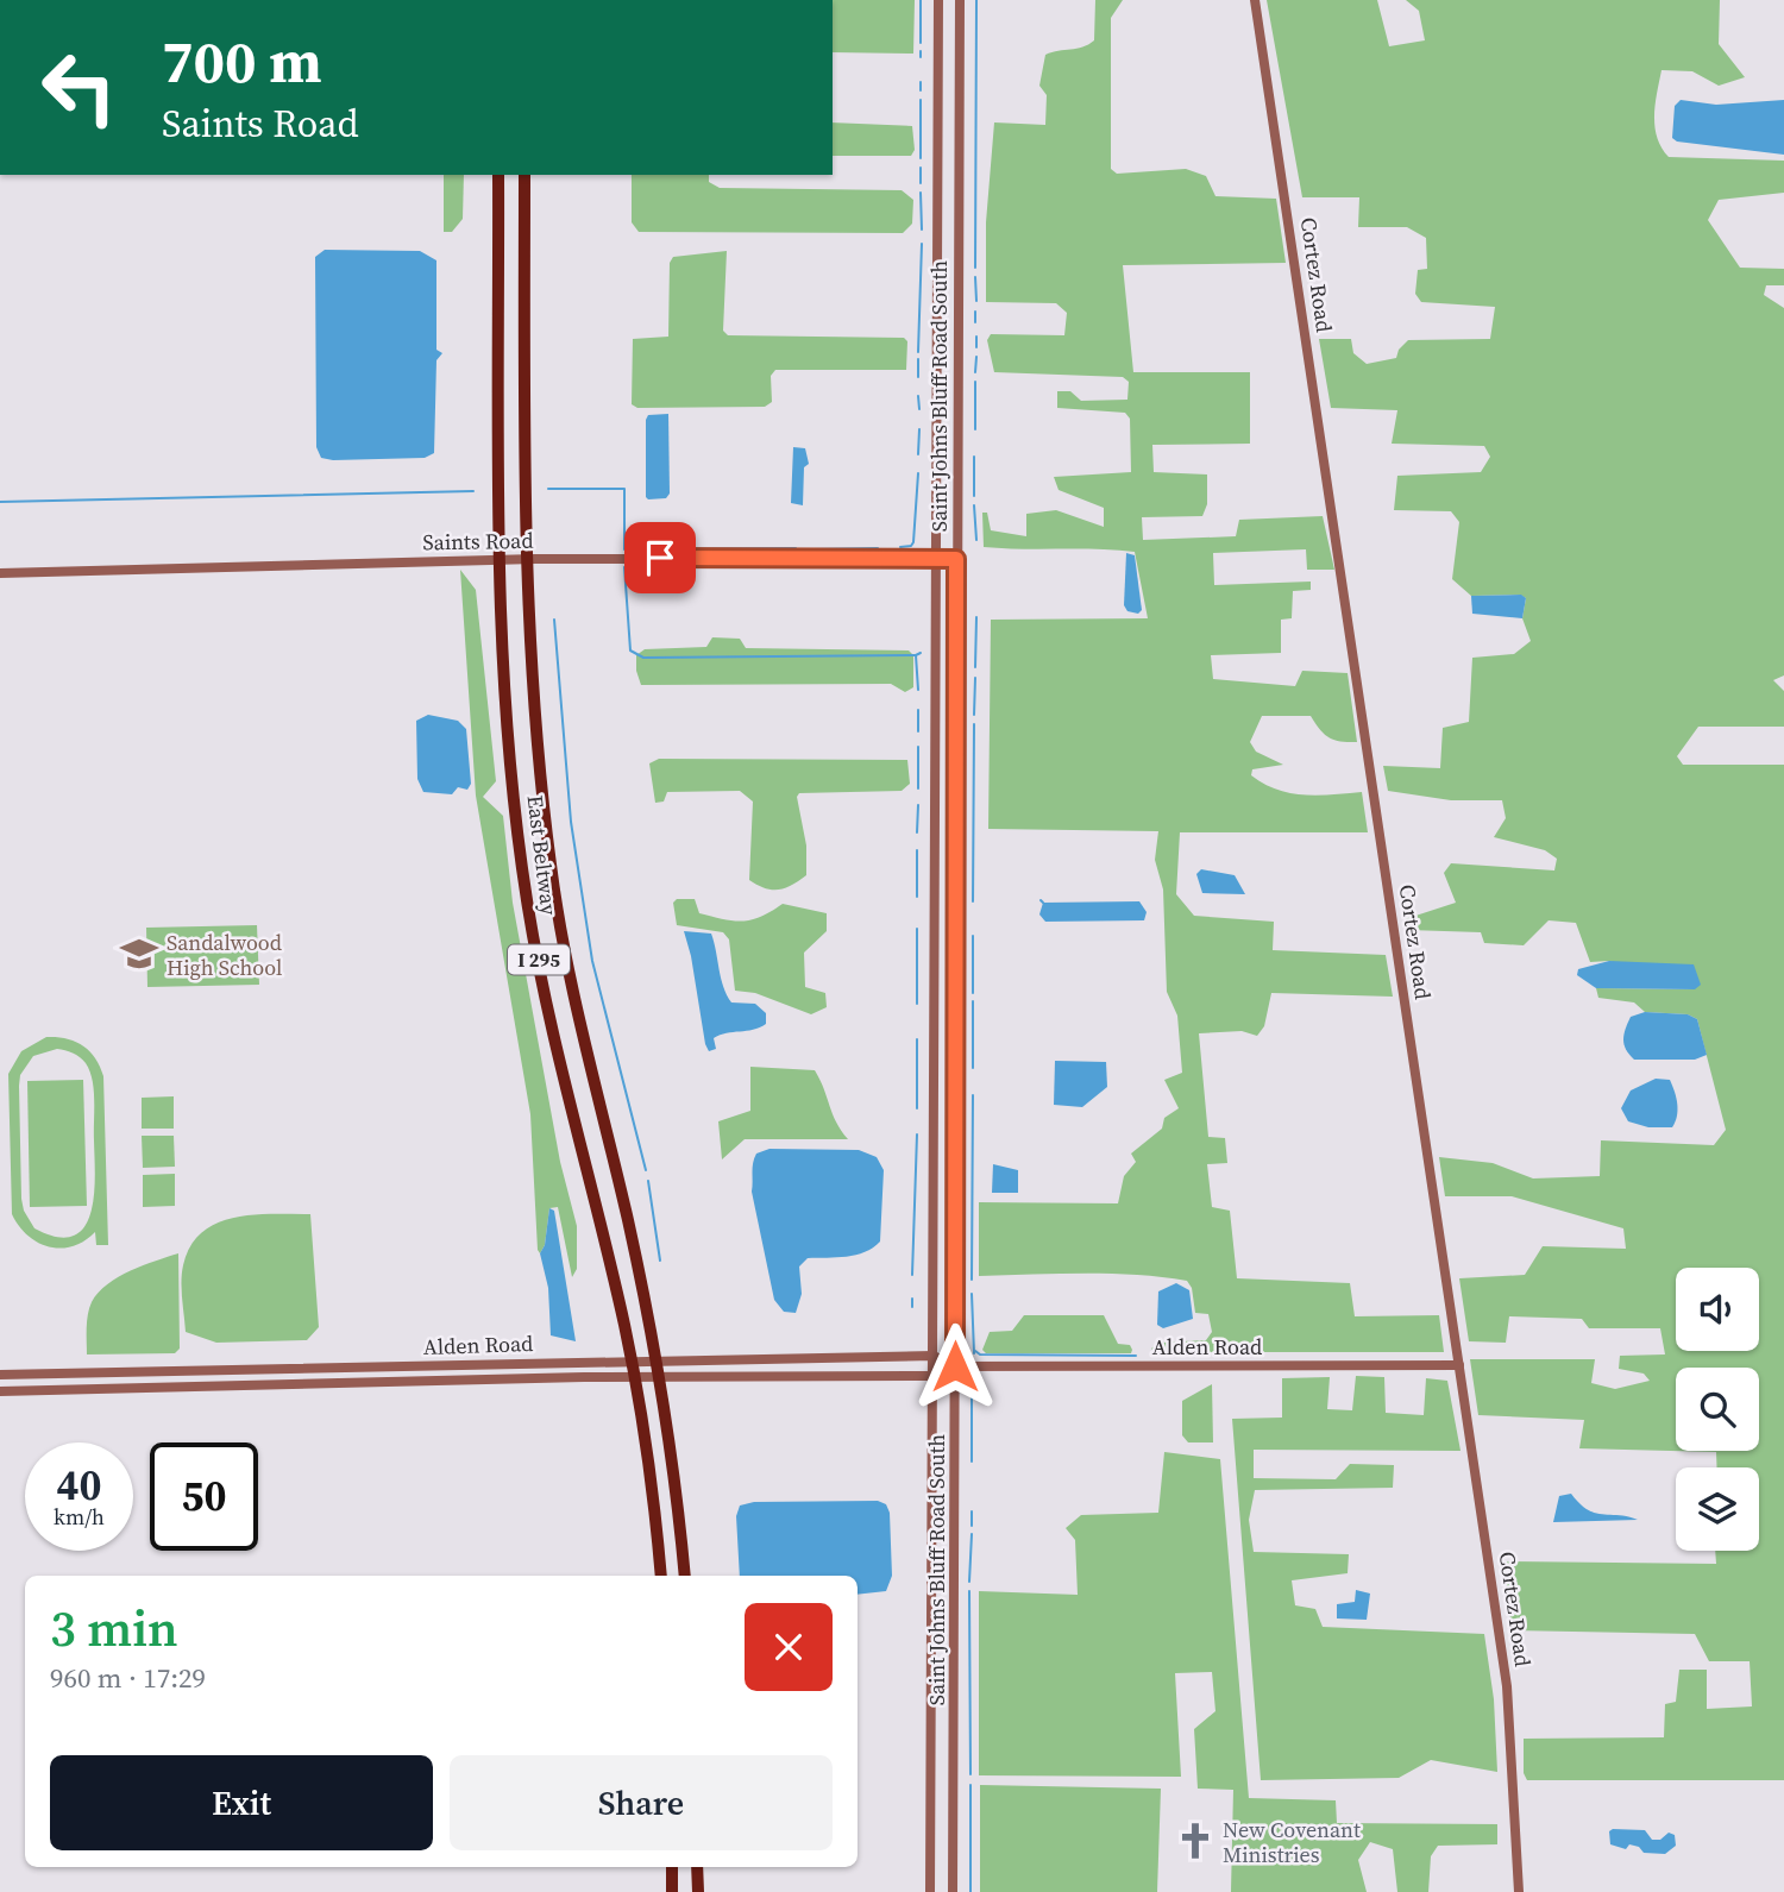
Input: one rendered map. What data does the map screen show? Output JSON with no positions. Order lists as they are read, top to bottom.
{
  "streets": {
    "highway": ["East Beltway", "I 295"],
    "street": [
      "Cortez Road",
      "Saint Johns Bluff Road South",
      "Saints Road",
      "Alden Road"
    ]
  },
  "crossings": [
    ["Cortez Road", "Alden Road"],
    ["Saint Johns Bluff Road South", "Saints Road"],
    ["Saint Johns Bluff Road South", "Alden Road"]
  ],
  "places": {
    "school or university": ["Sandalwood High School"],
    "church": ["New Covenant Ministries"]
  },
  "page": {
    "turn": ["700 m", "Saints Road"],
    "speed": "40 km/h",
    "limit": "50",
    "heading": ["3 min", "960 m · 17:29"],
    "buttons": ["Exit", "Share"]
  }
}
